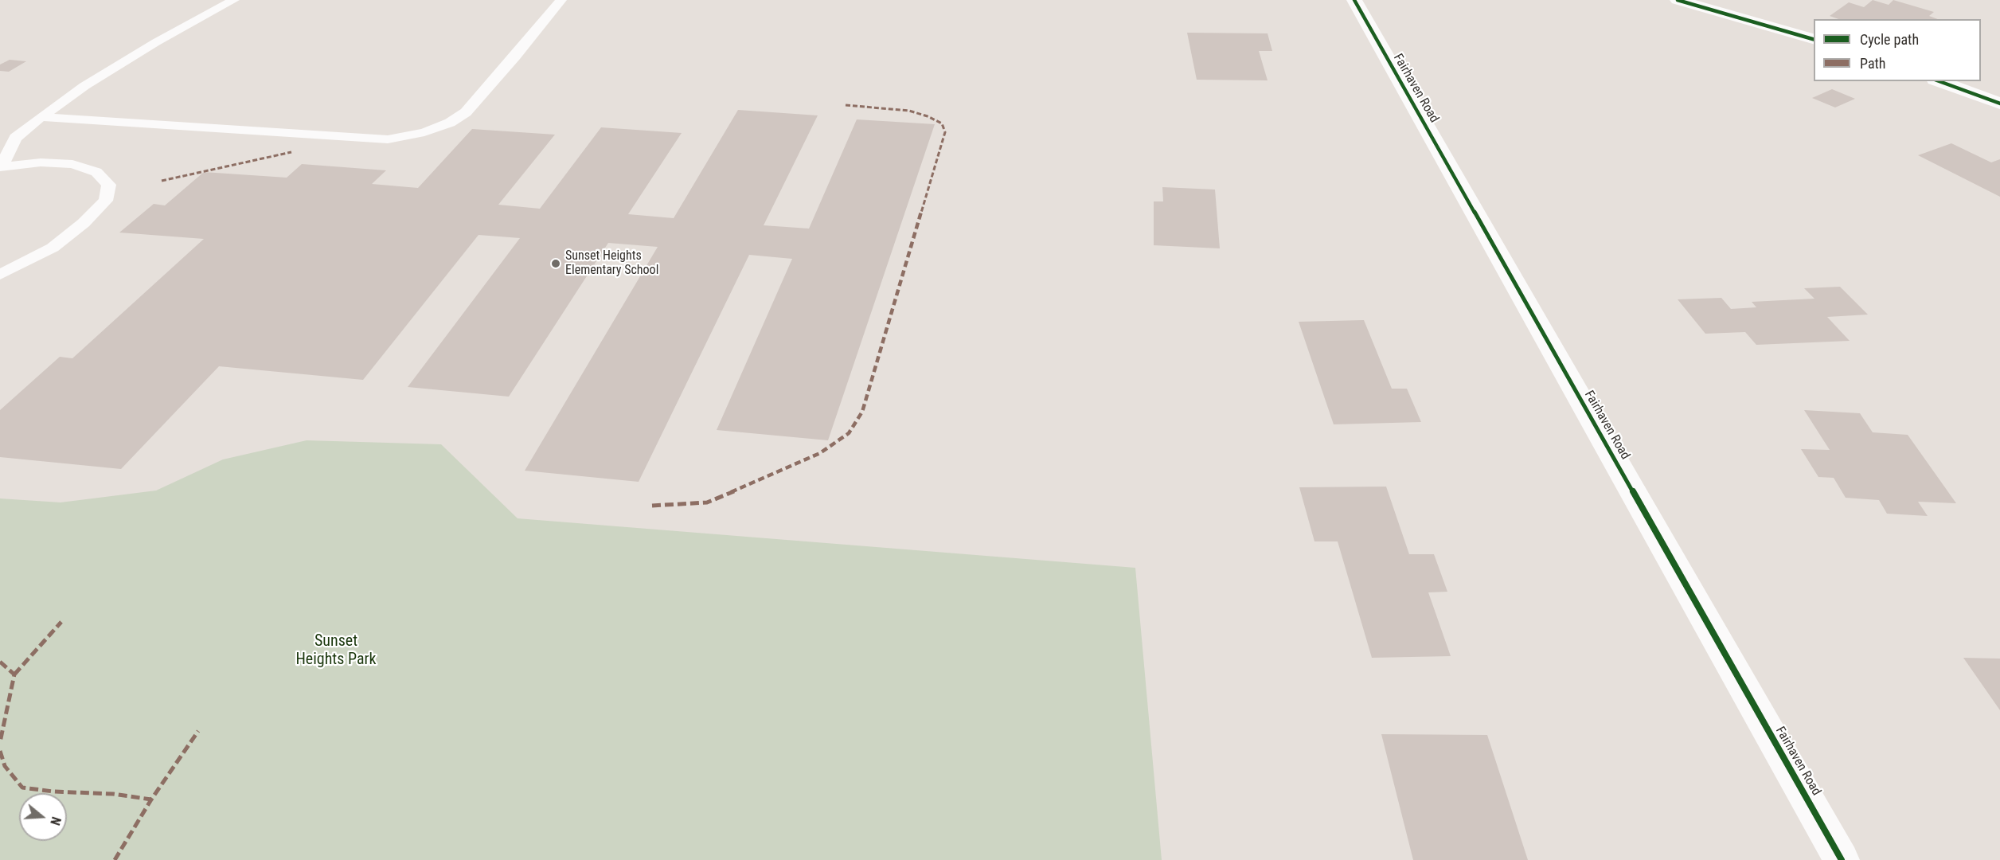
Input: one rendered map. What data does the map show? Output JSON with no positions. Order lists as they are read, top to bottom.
{
  "streets": {
    "street": ["Fairhaven Road"]
  },
  "parks": ["Sunset Heights Park"],
  "places": ["Sunset Heights Elementary School"],
  "legend": ["Cycle path", "Path"],
  "north": "right"
}
